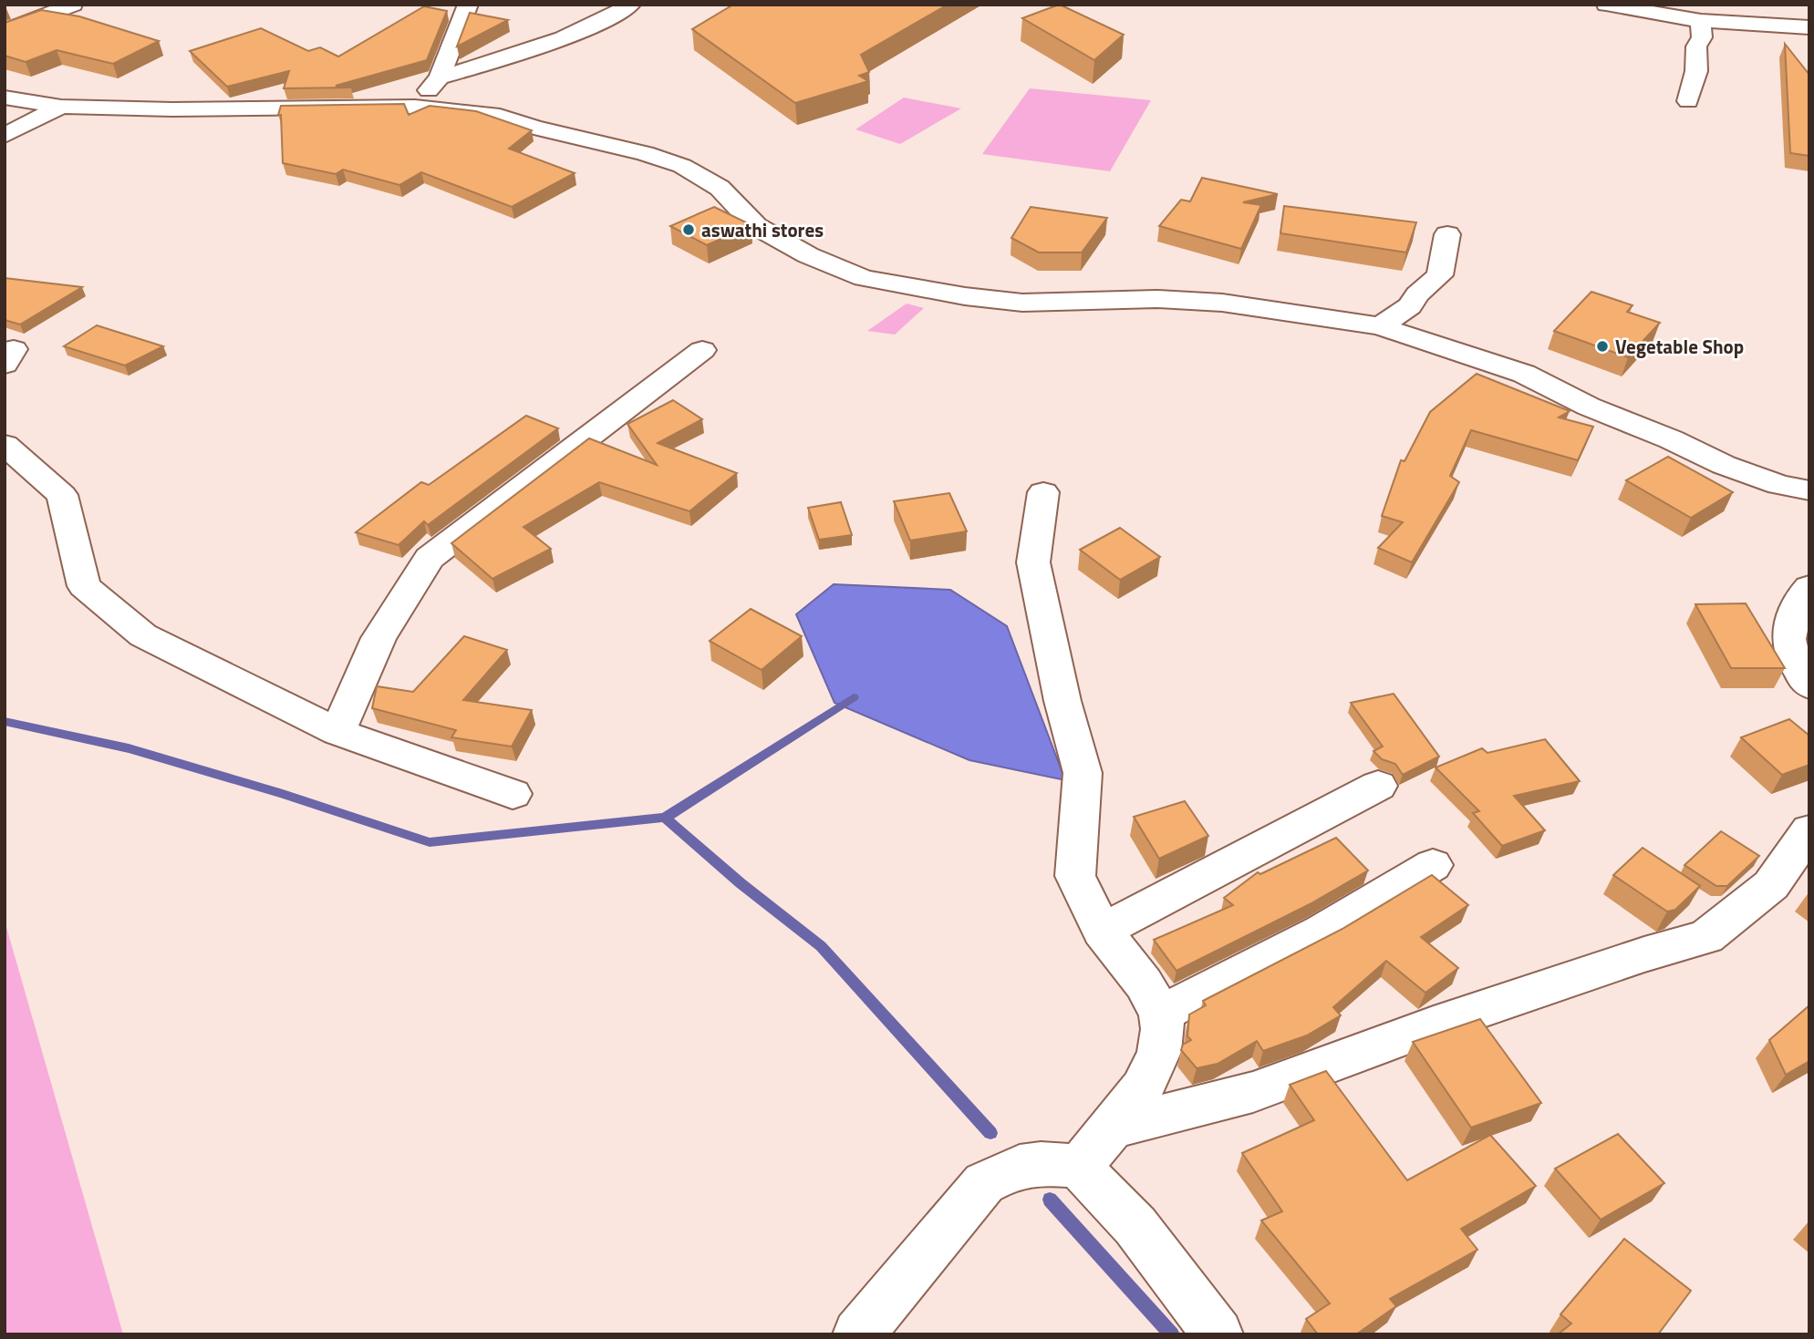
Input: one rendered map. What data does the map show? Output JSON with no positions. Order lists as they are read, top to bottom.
{
  "places": ["aswathi stores", "Vegetable Shop"]
}
